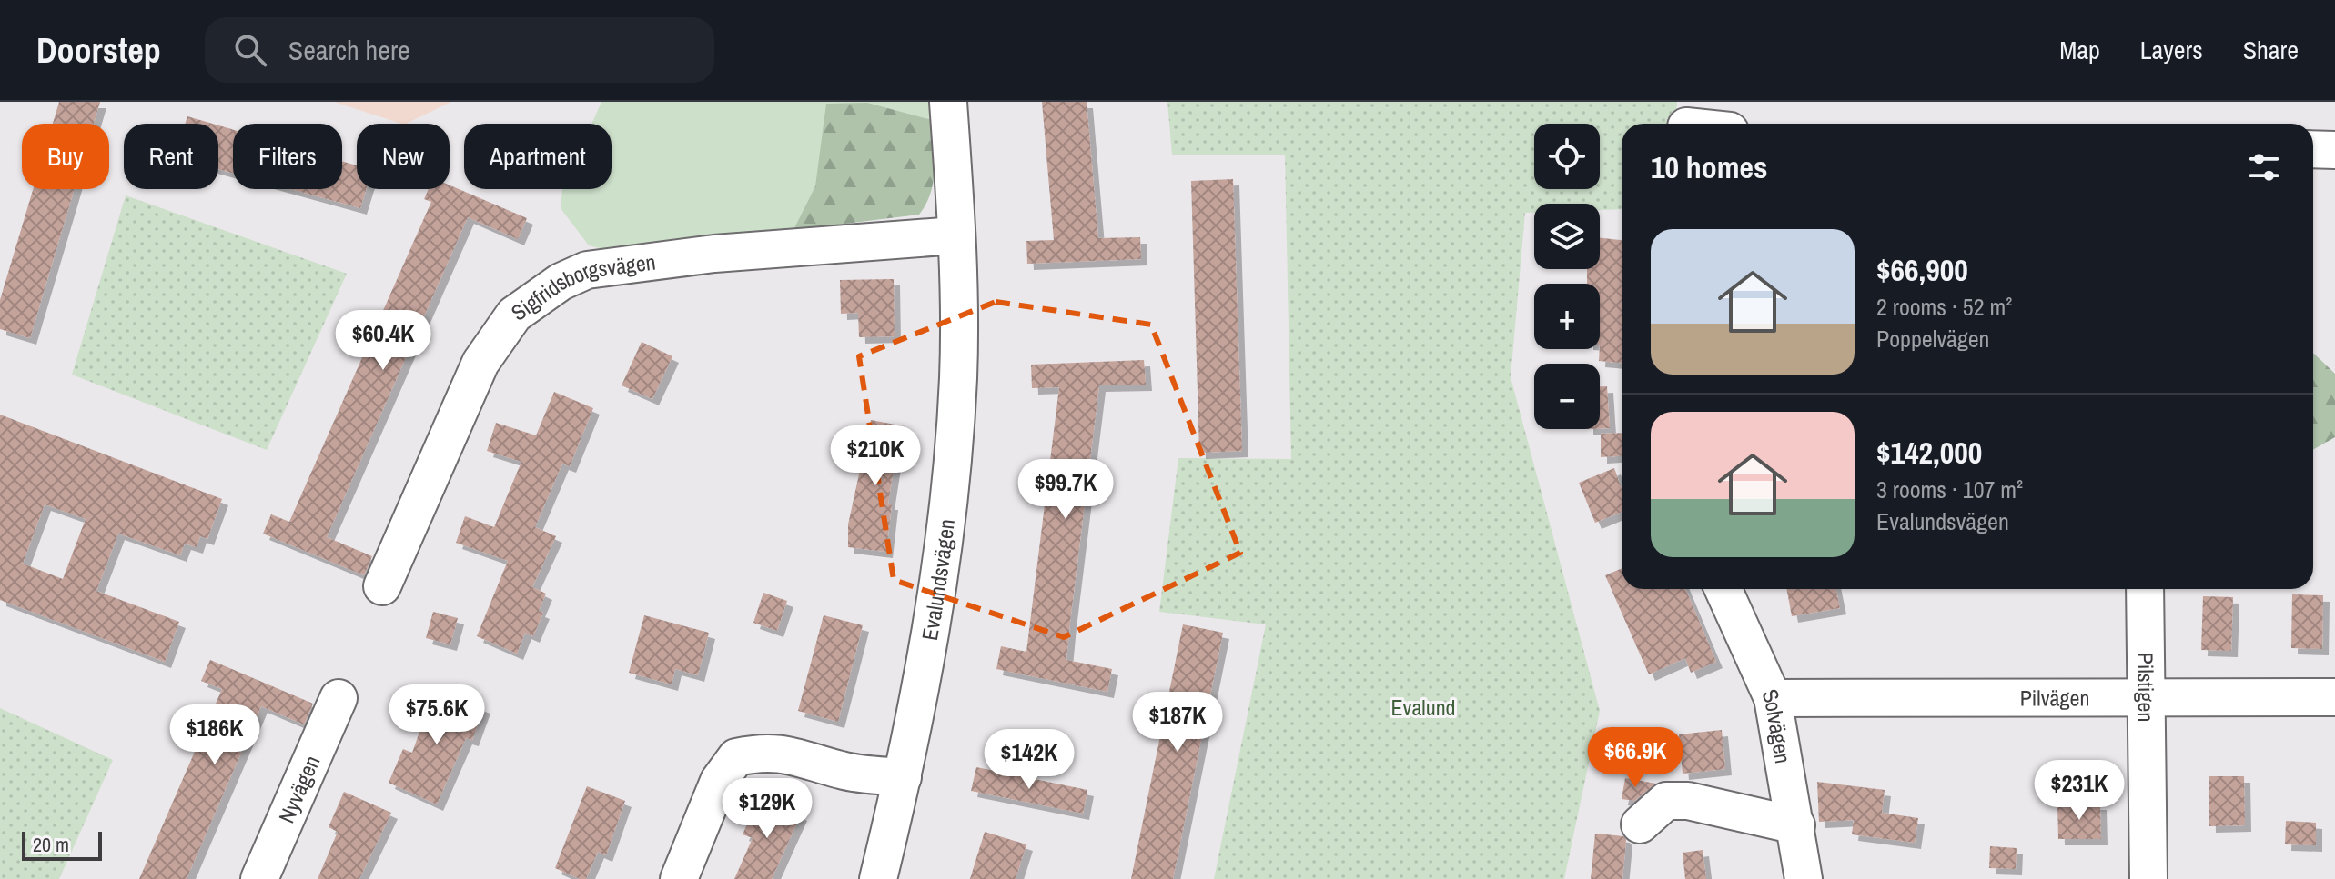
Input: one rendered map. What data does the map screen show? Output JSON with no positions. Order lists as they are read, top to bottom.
{
  "streets": {
    "street": [
      "Sigfridsborgsvägen",
      "Evalundsvägen",
      "Pilstigen",
      "Pilvägen",
      "Solvägen",
      "Nyvägen"
    ]
  },
  "crossings": [
    ["Sigfridsborgsvägen", "Evalundsvägen"],
    ["Pilstigen", "Pilvägen"],
    ["Pilvägen", "Solvägen"]
  ],
  "parks": ["Evalund"],
  "scale_bar": "20 m",
  "page": {
    "header": "Doorstep",
    "search": "Search here",
    "nav": ["Map", "Layers", "Share"],
    "map_buttons": ["+", "−"],
    "chip": [
      "Buy",
      "Rent",
      "Filters",
      "New",
      "Apartment"
    ],
    "heading": "10 homes",
    "list": [
      {
        "name": "$66,900",
        "note": "2 rooms · 52 m² · Poppelvägen"
      },
      {
        "name": "$142,000",
        "note": "3 rooms · 107 m² · Evalundsvägen"
      }
    ],
    "price": [
      "$60.4K",
      "$210K",
      "$99.7K",
      "$75.6K",
      "$187K",
      "$186K",
      "$66.9K",
      "$142K",
      "$231K",
      "$129K"
    ],
    "scale": "20 m"
  }
}
